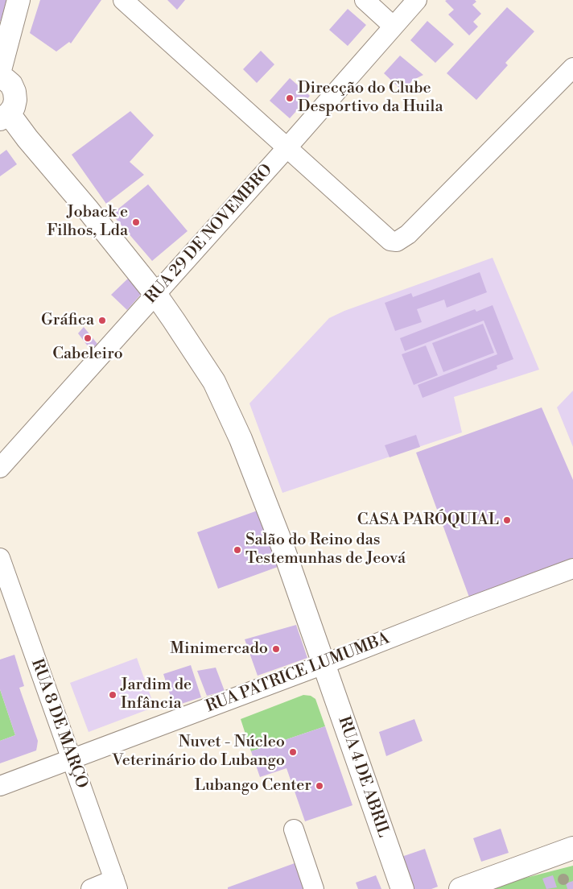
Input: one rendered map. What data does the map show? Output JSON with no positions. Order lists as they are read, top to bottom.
{
  "streets": {
    "main road": ["RUA 4 DE ABRIL"],
    "street": ["RUA 29 DE NOVEMBRO", "RUA PATRICE LUMUMBA", "RUA 8 DE MARÇO"]
  },
  "crossings": [
    ["RUA 29 DE NOVEMBRO", "RUA 4 DE ABRIL"],
    ["RUA PATRICE LUMUMBA", "RUA 8 DE MARÇO"],
    ["RUA PATRICE LUMUMBA", "RUA 4 DE ABRIL"]
  ],
  "places": [
    "Direcção do Clube Desportivo da Huila",
    "Joback e Filhos, Lda",
    "Gráfica",
    "Cabeleiro",
    "CASA PARÓQUIAL",
    "Salão do Reino das Testemunhas de Jeová",
    "Minimercado",
    "Jardim de Infância",
    "Nuvet - Núcleo Veterinário do Lubango",
    "Lubango Center"
  ]
}
